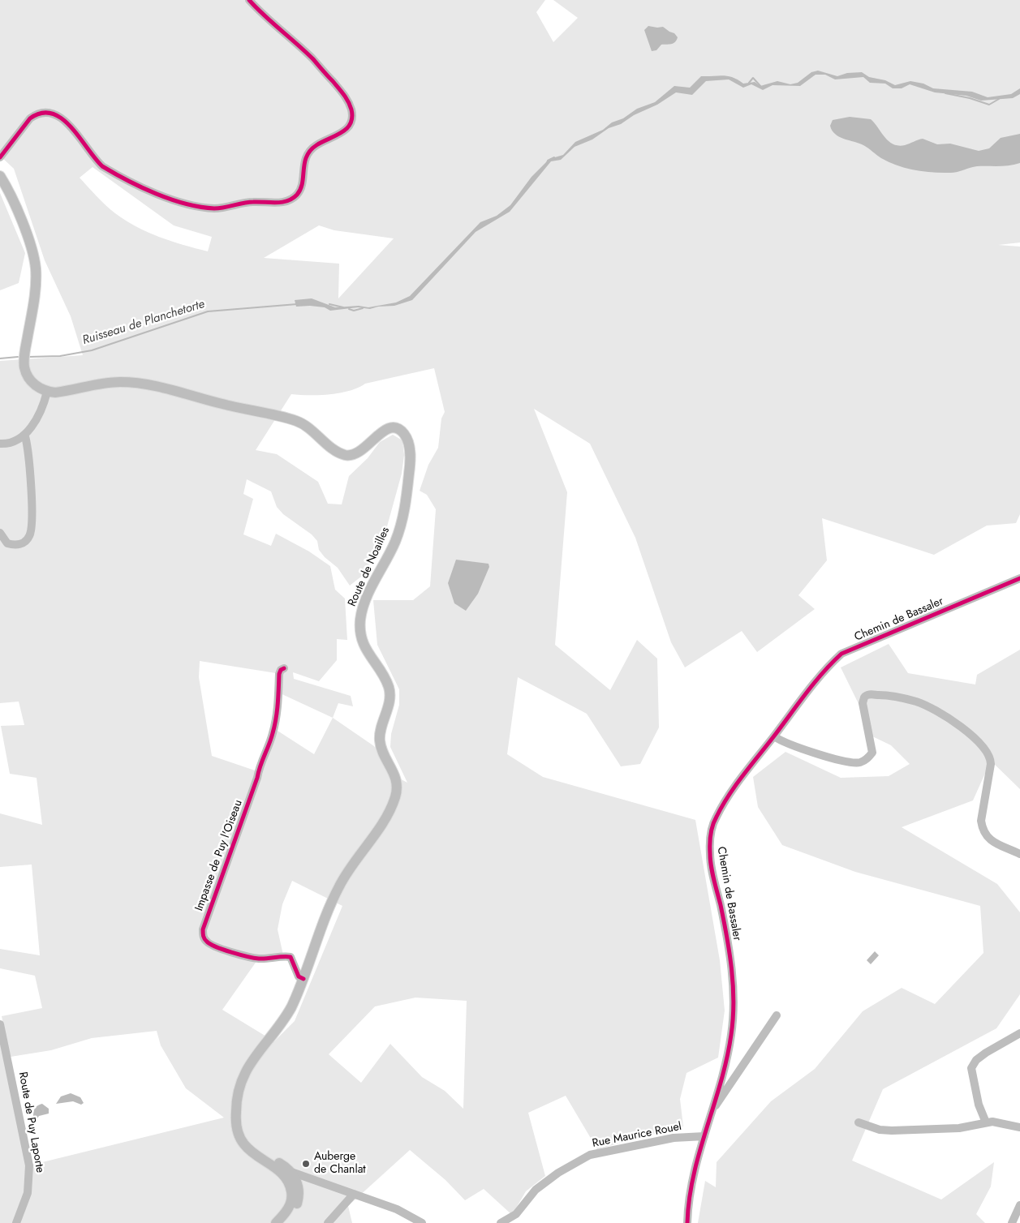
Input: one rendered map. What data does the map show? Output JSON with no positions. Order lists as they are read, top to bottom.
{
  "streets": {
    "main road": ["Route de Noailles"],
    "street": [
      "Chemin de Bassaler",
      "Impasse de Puy l'Oiseau",
      "Route de Puy Laporte",
      "Rue Maurice Rouel"
    ]
  },
  "crossings": [
    ["Route de Noailles", "Impasse de Puy l'Oiseau"],
    ["Chemin de Bassaler", "Rue Maurice Rouel"]
  ],
  "water": ["Ruisseau de Planchetorte"],
  "places": ["Auberge de Chanlat"]
}
